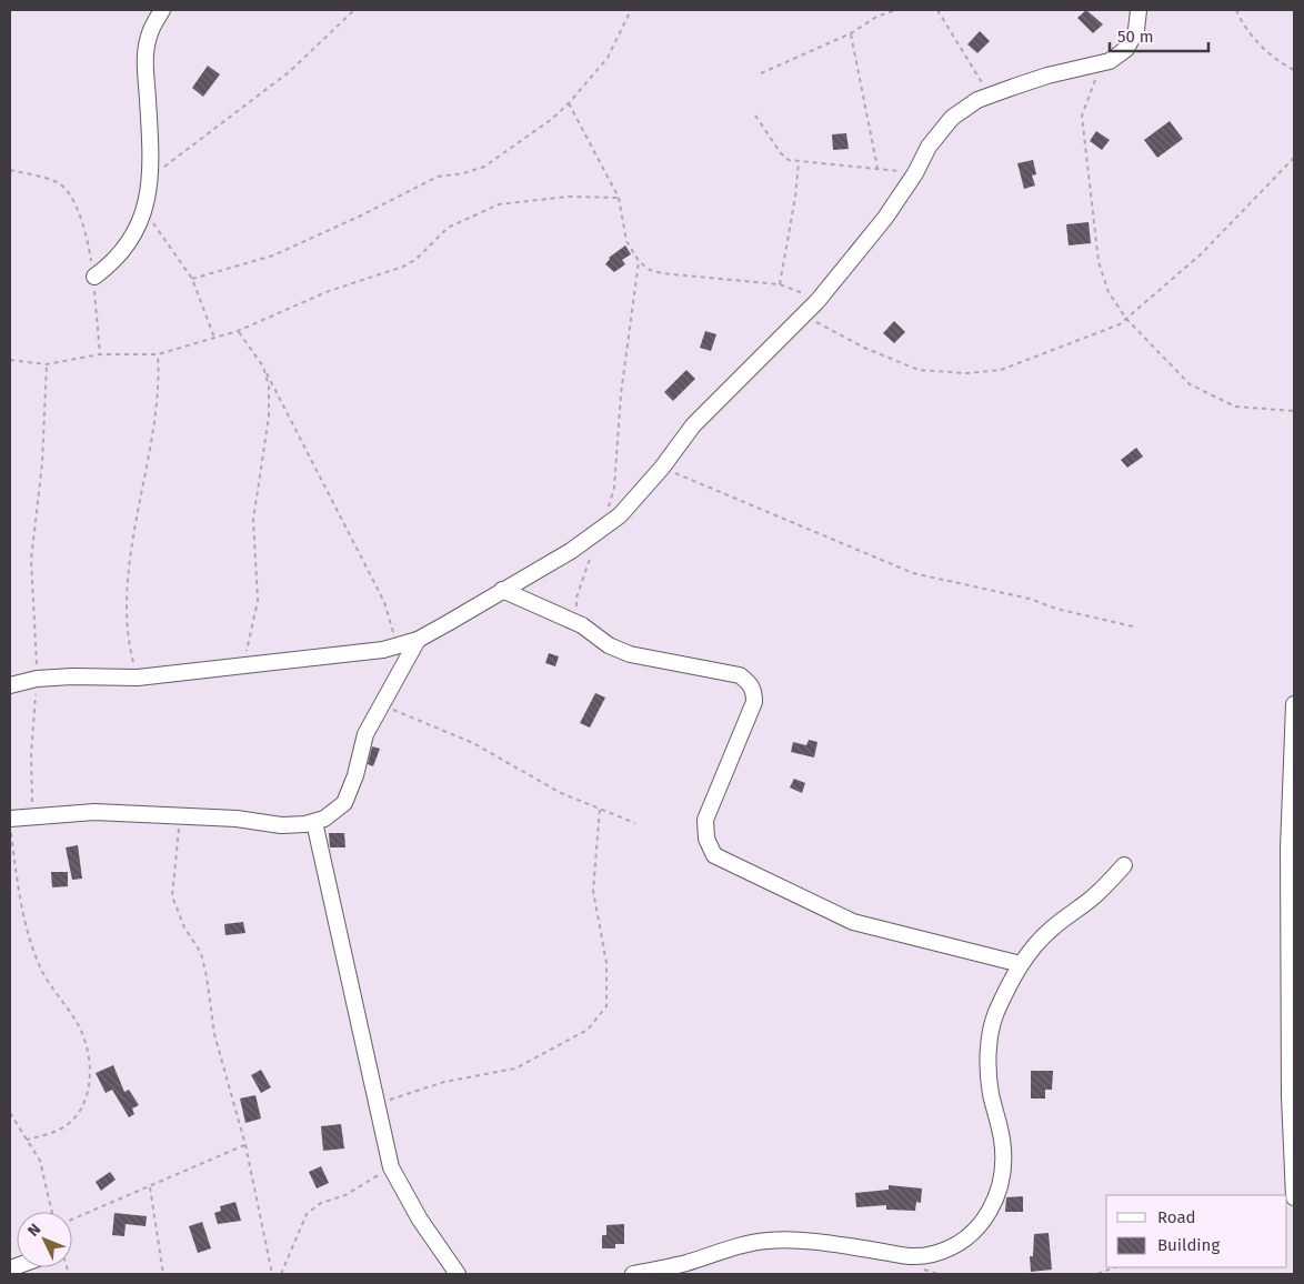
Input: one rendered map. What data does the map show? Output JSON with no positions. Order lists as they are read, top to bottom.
{
  "legend": ["Road", "Building"],
  "scale_bar": "50 m",
  "north": "top left"
}
